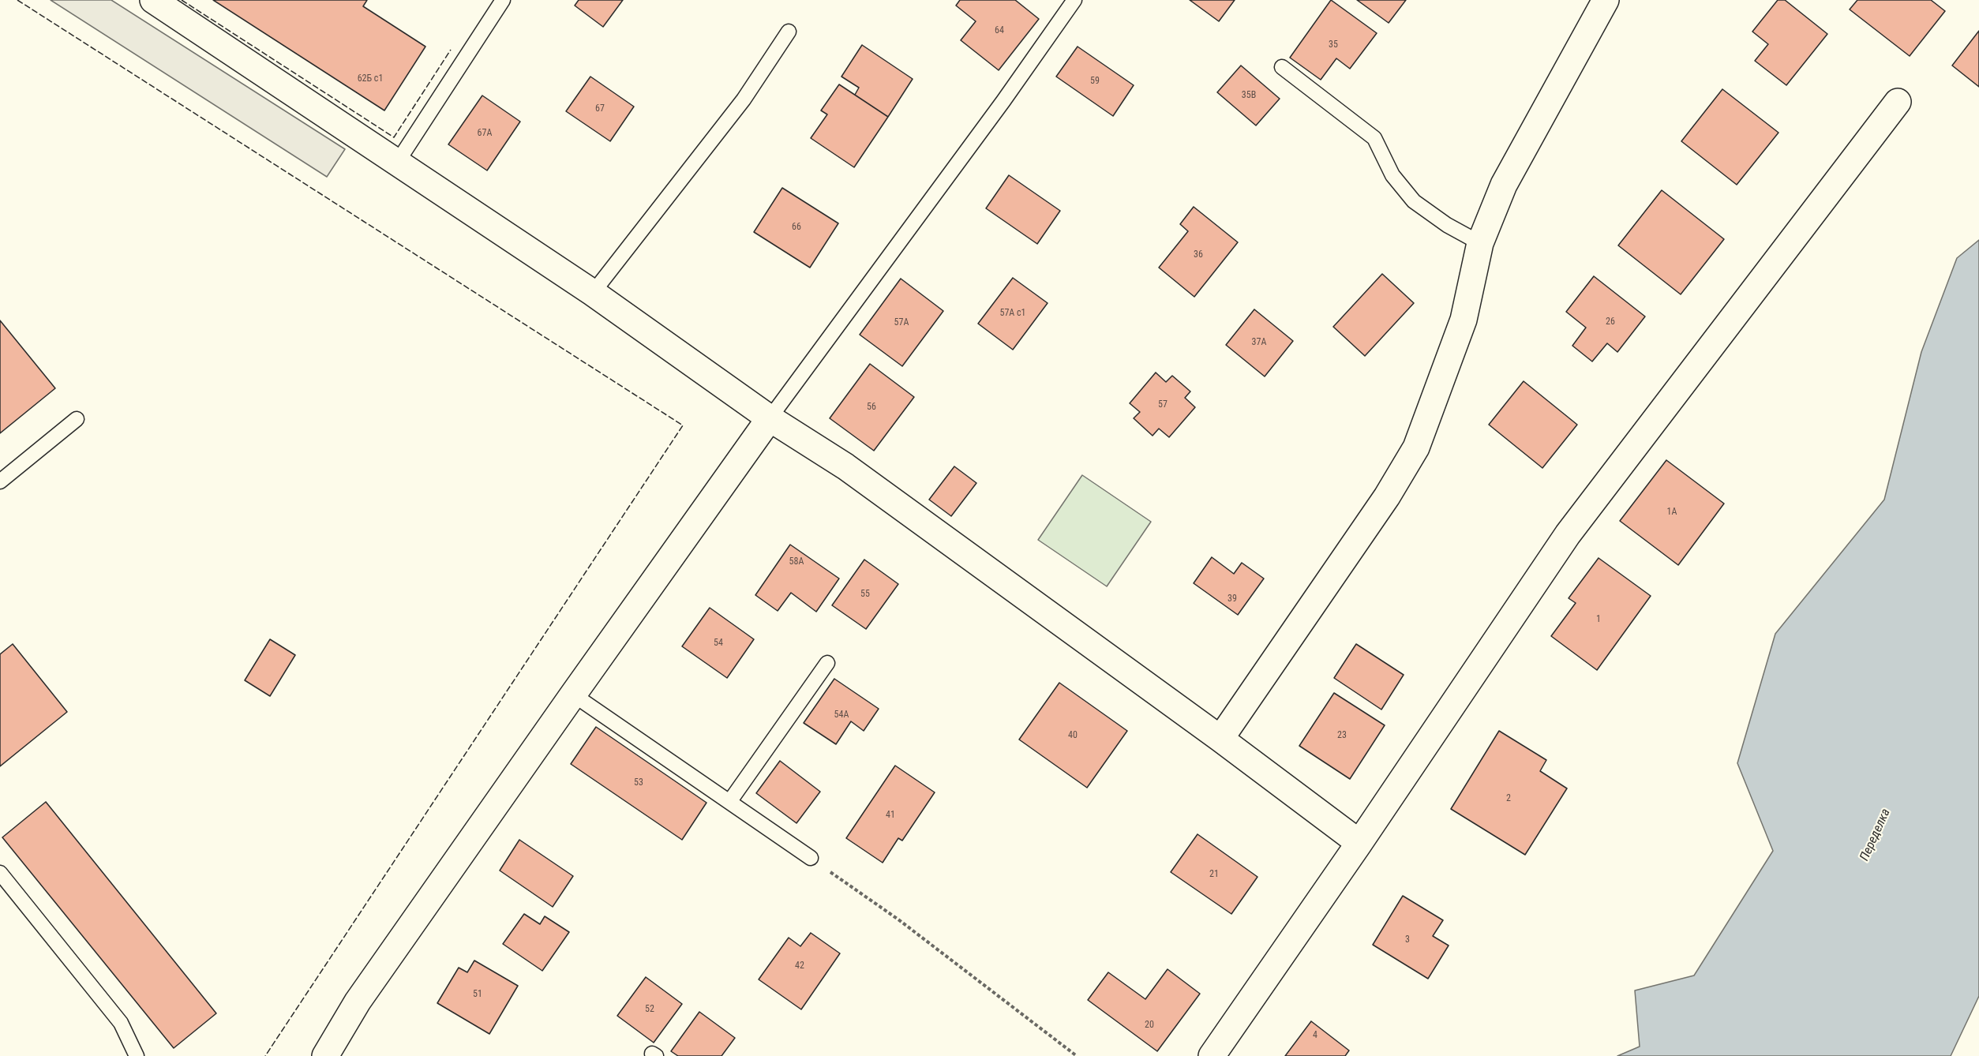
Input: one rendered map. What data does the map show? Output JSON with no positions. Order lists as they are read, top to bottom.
{
  "water": ["Переделка"],
  "house_numbers": [
    "64",
    "35",
    "62Б с1",
    "59",
    "35В",
    "67",
    "67А",
    "66",
    "36",
    "57А с1",
    "26",
    "57А",
    "37А",
    "57",
    "56",
    "1А",
    "58А",
    "55",
    "39",
    "1",
    "54",
    "54А",
    "40",
    "23",
    "53",
    "2",
    "41",
    "21",
    "3",
    "42",
    "51",
    "52",
    "20",
    "4"
  ]
}
